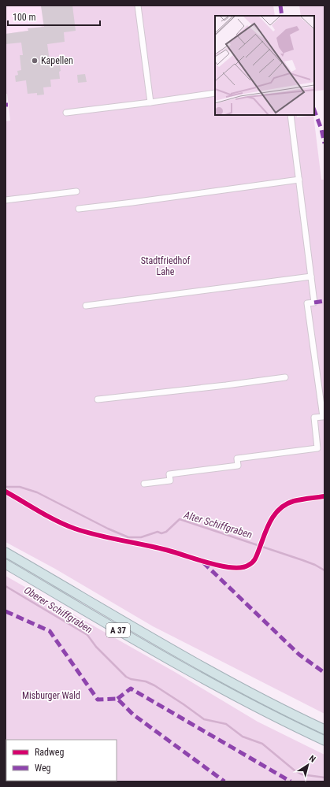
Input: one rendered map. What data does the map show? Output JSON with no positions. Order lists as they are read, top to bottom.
{
  "streets": {
    "highway": ["A 37"]
  },
  "water": ["Alter Schiffgraben", "Oberer Schiffgraben"],
  "parks": ["Stadtfriedhof Lahe", "Misburger Wald"],
  "places": ["Kapellen"],
  "legend": ["Radweg", "Weg"],
  "scale_bar": "100 m",
  "north": "top right"
}
